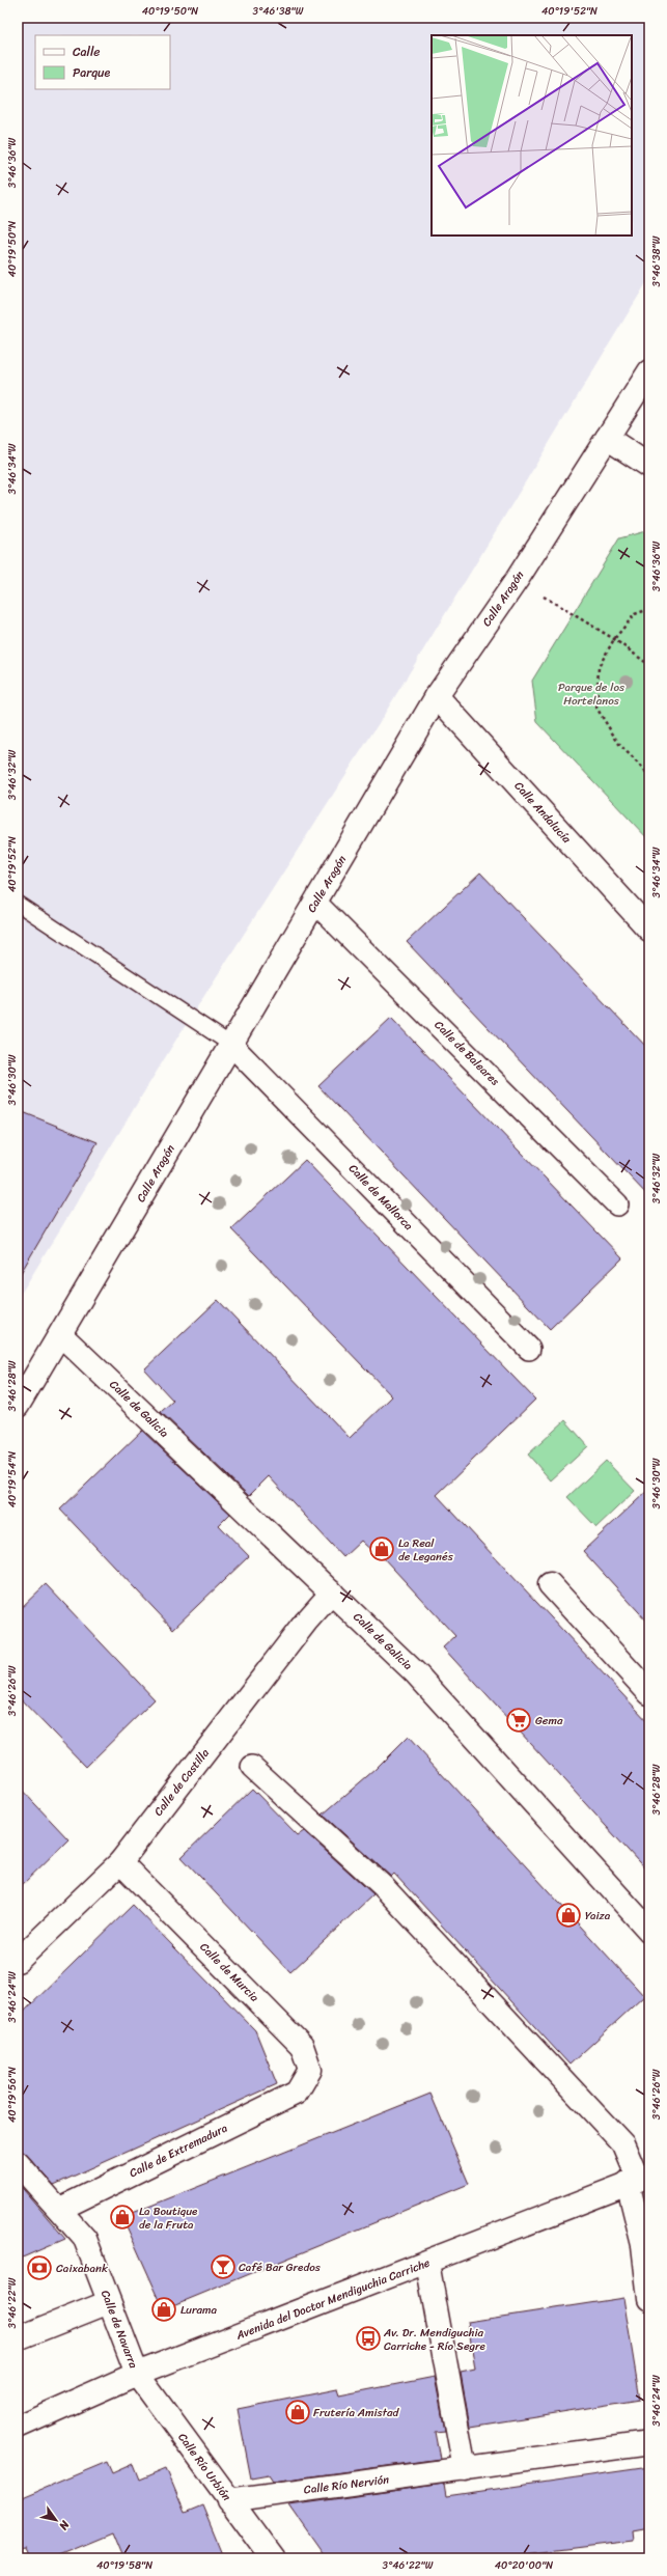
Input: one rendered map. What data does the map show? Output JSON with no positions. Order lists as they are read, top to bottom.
{
  "streets": {
    "street": [
      "Calle Aragón",
      "Calle Andalucía",
      "Calle de Baleares",
      "Calle de Mallorca",
      "Calle de Galicia",
      "Calle de Castilla",
      "Calle de Murcia",
      "Calle de Extremadura",
      "Avenida del Doctor Mendiguchia Carriche",
      "Calle de Navarra",
      "Calle Río Urbión",
      "Calle Río Nervión"
    ]
  },
  "crossings": [
    ["Calle Aragón", "Calle Andalucía"],
    ["Calle Aragón", "Calle de Baleares"],
    ["Calle Aragón", "Calle de Mallorca"],
    ["Calle Aragón", "Calle de Galicia"],
    ["Calle de Galicia", "Calle de Castilla"],
    ["Calle de Castilla", "Calle de Murcia"],
    ["Calle de Murcia", "Calle de Extremadura"],
    ["Calle de Extremadura", "Calle de Navarra"],
    ["Avenida del Doctor Mendiguchia Carriche", "Calle de Navarra"],
    ["Avenida del Doctor Mendiguchia Carriche", "Calle Río Urbión"],
    ["Calle de Navarra", "Calle Río Urbión"],
    ["Calle Río Urbión", "Calle Río Nervión"]
  ],
  "parks": ["Parque de los Hortelanos"],
  "places": {
    "shop": [
      "La Real de Leganés",
      "Yaiza",
      "La Boutique de la Fruta",
      "Lurama",
      "Frutería Amistad"
    ],
    "supermarket": ["Gema"],
    "bar": ["Café Bar Gredos"],
    "bank": ["Caixabank"],
    "bus stop": ["Av. Dr. Mendiguchia Carriche - Río Segre"]
  },
  "legend": ["Calle", "Parque"],
  "north": "bottom right",
  "coordinates": [
    "40°19'50\"N",
    "3°46'38\"W",
    "40°19'52\"N",
    "3°46'36\"W",
    "3°46'34\"W",
    "3°46'32\"W",
    "3°46'30\"W",
    "3°46'28\"W",
    "40°19'54\"N",
    "3°46'26\"W",
    "3°46'24\"W",
    "40°19'56\"N",
    "3°46'22\"W",
    "40°19'58\"N",
    "40°20'00\"N"
  ]
}
